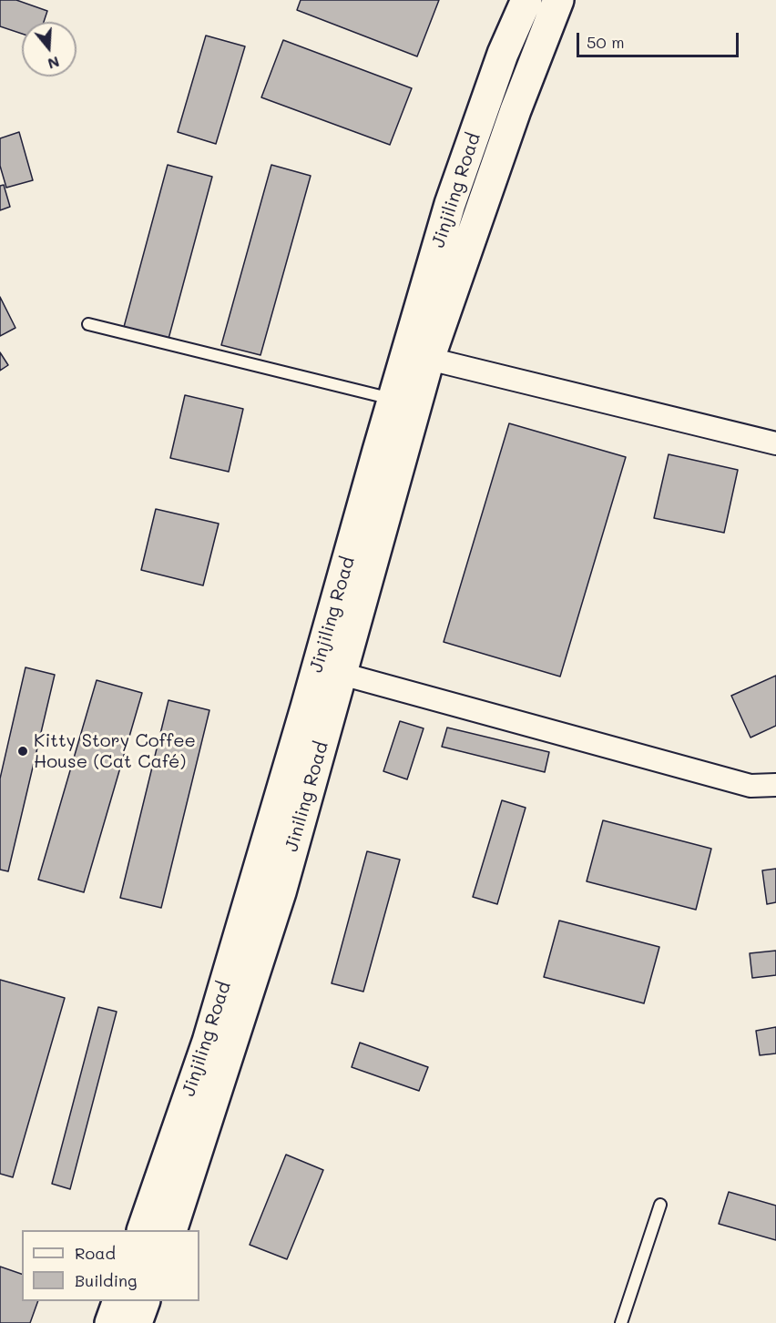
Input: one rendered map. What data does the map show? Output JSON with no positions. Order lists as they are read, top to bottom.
{
  "streets": {
    "main road": ["Jinjiling Road", "Jiniling Road"]
  },
  "crossings": [
    ["Jinjiling Road", "Jiniling Road"]
  ],
  "places": ["Kitty Story Coffee House (Cat Café)"],
  "legend": ["Road", "Building"],
  "scale_bar": "50 m",
  "north": "bottom"
}
